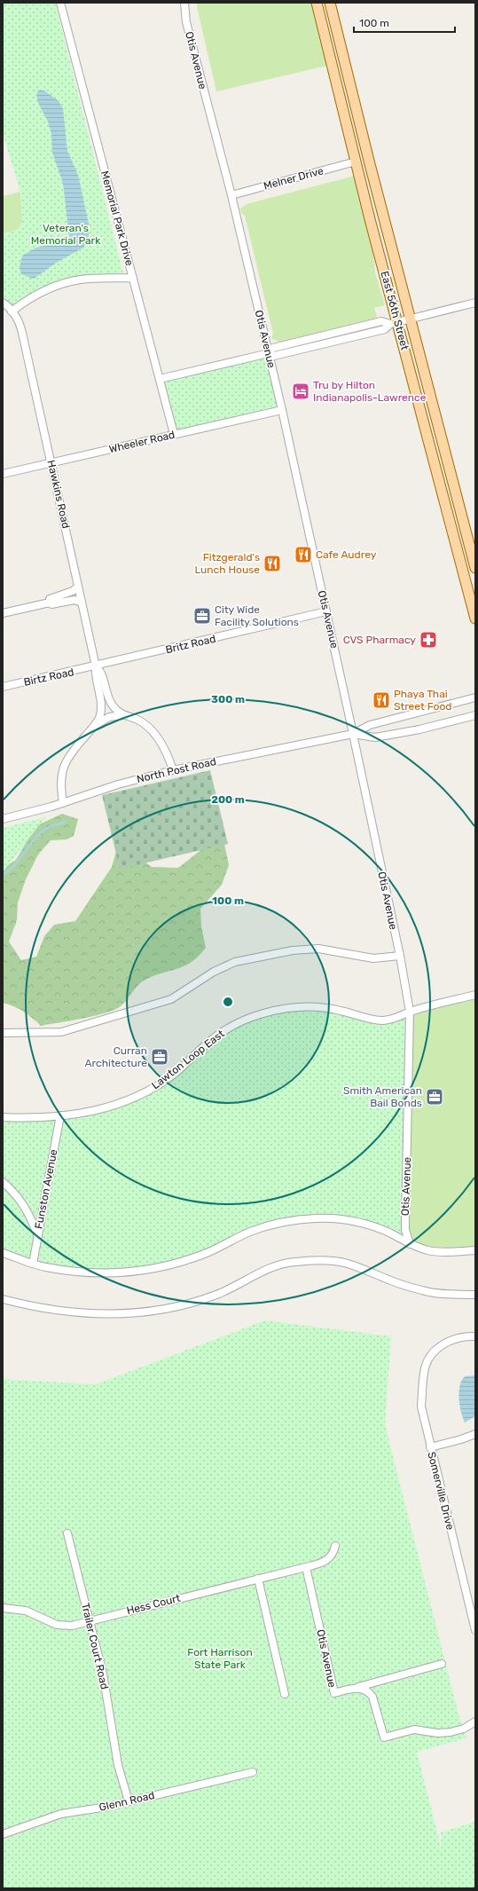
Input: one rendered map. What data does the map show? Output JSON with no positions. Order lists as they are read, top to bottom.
{
  "streets": {
    "main road": ["East 56th Street"],
    "street": [
      "Otis Avenue",
      "Melner Drive",
      "Memorial Park Drive",
      "Wheeler Road",
      "Hawkins Road",
      "Britz Road",
      "Birtz Road",
      "North Post Road",
      "Lawton Loop East",
      "Funston Avenue",
      "Somerville Drive",
      "Hess Court",
      "Trailer Court Road",
      "Glenn Road"
    ]
  },
  "crossings": [
    ["Otis Avenue", "Melner Drive"],
    ["Otis Avenue", "Wheeler Road"],
    ["Otis Avenue", "Britz Road"],
    ["Otis Avenue", "North Post Road"],
    ["Otis Avenue", "Lawton Loop East"],
    ["Otis Avenue", "Hess Court"],
    ["Melner Drive", "East 56th Street"],
    ["Memorial Park Drive", "Wheeler Road"],
    ["Wheeler Road", "Hawkins Road"],
    ["Hawkins Road", "Britz Road"],
    ["Hawkins Road", "Birtz Road"],
    ["Hawkins Road", "North Post Road"],
    ["Britz Road", "Birtz Road"],
    ["Lawton Loop East", "Funston Avenue"],
    ["Hess Court", "Trailer Court Road"],
    ["Trailer Court Road", "Glenn Road"]
  ],
  "parks": ["Veteran's Memorial Park", "Fort Harrison State Park"],
  "places": {
    "hotel": ["Tru by Hilton Indianapolis-Lawrence"],
    "restaurant": ["Cafe Audrey", "Fitzgerald's Lunch House", "Phaya Thai Street Food"],
    "office": ["City Wide Facility Solutions", "Curran Architecture", "Smith American Bail Bonds"],
    "pharmacy": ["CVS Pharmacy"]
  },
  "scale_bar": "100 m",
  "rings": ["300 m", "200 m", "100 m"]
}
